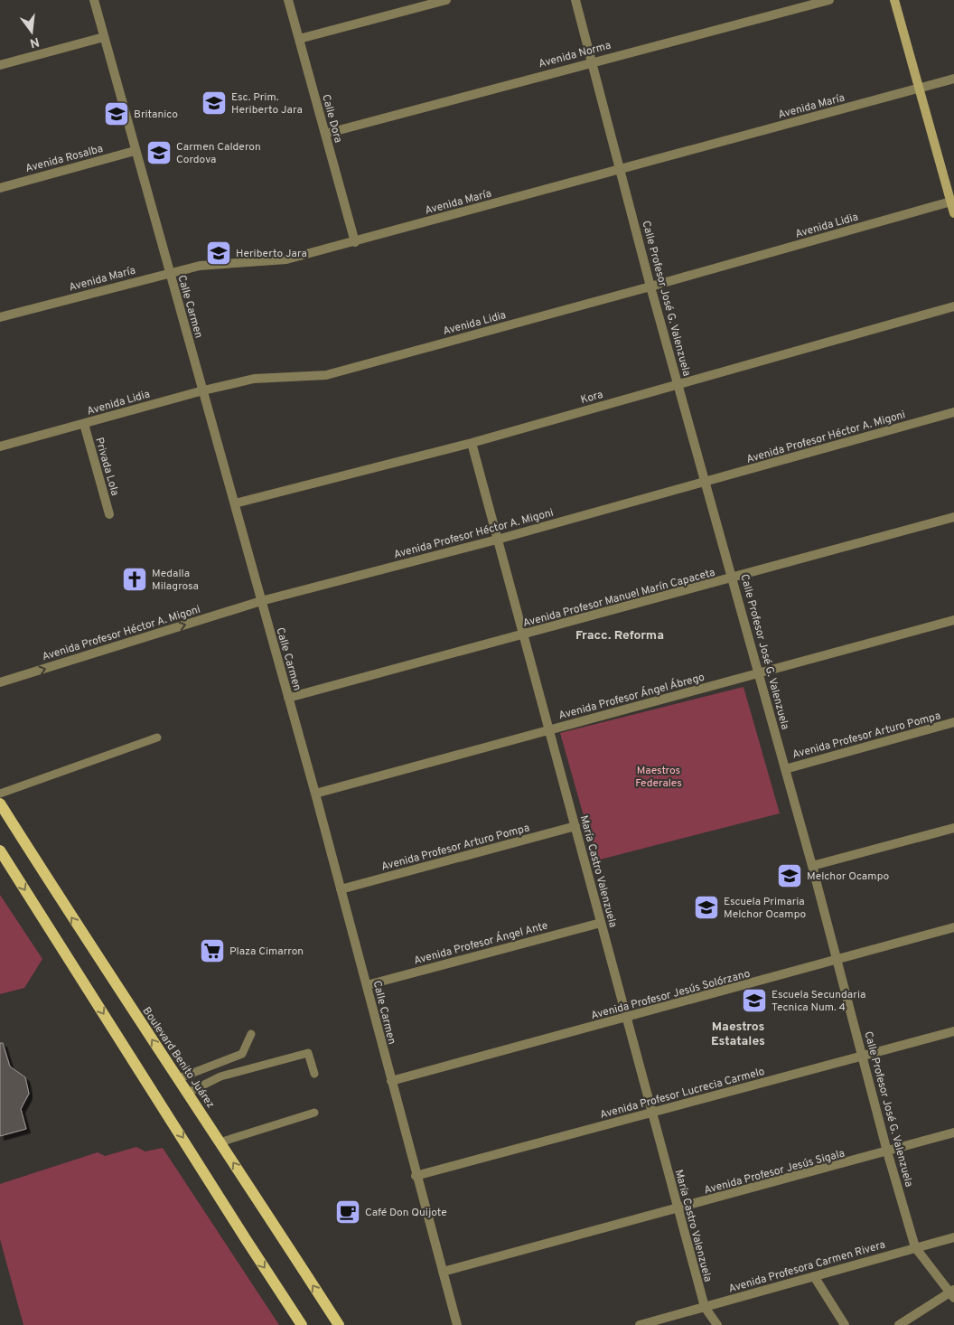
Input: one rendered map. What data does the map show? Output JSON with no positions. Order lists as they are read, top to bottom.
{
  "streets": {
    "main road": ["Boulevard Benito Juárez"],
    "street": [
      "Avenida Norma",
      "Avenida María",
      "Calle Dora",
      "Avenida Rosalba",
      "Avenida Lidia",
      "Calle Profesor José G. Valenzuela",
      "Calle Carmen",
      "Kora",
      "Avenida Profesor Héctor A. Migoni",
      "Privada Lola",
      "Avenida Profesor Manuel Marín Capaceta",
      "Avenida Profesor Ángel Ábrego",
      "Avenida Profesor Arturo Pompa",
      "María Castro Valenzuela",
      "Avenida Profesor Ángel Ante",
      "Avenida Profesor Jesús Solórzano",
      "Avenida Profesor Lucrecia Carmelo",
      "Avenida Profesor Jesús Sigala",
      "Avenida Profesora Carmen Rivera"
    ]
  },
  "crossings": [
    ["Avenida Norma", "Calle Dora"],
    ["Avenida Norma", "Calle Profesor José G. Valenzuela"],
    ["Avenida María", "Calle Dora"],
    ["Avenida María", "Calle Profesor José G. Valenzuela"],
    ["Avenida María", "Calle Carmen"],
    ["Avenida Rosalba", "Calle Carmen"],
    ["Avenida Lidia", "Calle Profesor José G. Valenzuela"],
    ["Avenida Lidia", "Calle Carmen"],
    ["Avenida Lidia", "Privada Lola"],
    ["Calle Profesor José G. Valenzuela", "Kora"],
    ["Calle Profesor José G. Valenzuela", "Avenida Profesor Héctor A. Migoni"],
    ["Calle Profesor José G. Valenzuela", "Avenida Profesor Manuel Marín Capaceta"],
    ["Calle Profesor José G. Valenzuela", "Avenida Profesor Ángel Ábrego"],
    ["Calle Profesor José G. Valenzuela", "Avenida Profesor Arturo Pompa"],
    ["Calle Profesor José G. Valenzuela", "Avenida Profesor Jesús Solórzano"],
    ["Calle Profesor José G. Valenzuela", "Avenida Profesor Lucrecia Carmelo"],
    ["Calle Profesor José G. Valenzuela", "Avenida Profesor Jesús Sigala"],
    ["Calle Profesor José G. Valenzuela", "Avenida Profesora Carmen Rivera"],
    ["Calle Carmen", "Kora"],
    ["Calle Carmen", "Avenida Profesor Héctor A. Migoni"],
    ["Calle Carmen", "Avenida Profesor Manuel Marín Capaceta"],
    ["Calle Carmen", "Avenida Profesor Ángel Ábrego"],
    ["Calle Carmen", "Avenida Profesor Arturo Pompa"],
    ["Calle Carmen", "Avenida Profesor Ángel Ante"],
    ["Calle Carmen", "Avenida Profesor Jesús Solórzano"],
    ["Calle Carmen", "Avenida Profesor Lucrecia Carmelo"],
    ["Calle Carmen", "Avenida Profesor Jesús Sigala"],
    ["Kora", "María Castro Valenzuela"],
    ["Avenida Profesor Héctor A. Migoni", "María Castro Valenzuela"],
    ["Avenida Profesor Manuel Marín Capaceta", "María Castro Valenzuela"],
    ["Avenida Profesor Ángel Ábrego", "María Castro Valenzuela"],
    ["Avenida Profesor Arturo Pompa", "María Castro Valenzuela"],
    ["María Castro Valenzuela", "Avenida Profesor Ángel Ante"],
    ["María Castro Valenzuela", "Avenida Profesor Jesús Solórzano"],
    ["María Castro Valenzuela", "Avenida Profesor Lucrecia Carmelo"],
    ["María Castro Valenzuela", "Avenida Profesor Jesús Sigala"],
    ["María Castro Valenzuela", "Avenida Profesora Carmen Rivera"]
  ],
  "districts": ["Fracc. Reforma", "Maestros Estatales"],
  "parks": ["Maestros Federales"],
  "places": {
    "school or university": [
      "Esc. Prim. Heriberto Jara",
      "Britanico",
      "Carmen Calderon Cordova",
      "Heriberto Jara",
      "Melchor Ocampo",
      "Escuela Primaria Melchor Ocampo",
      "Escuela Secundaria Tecnica Num. 4"
    ],
    "church": ["Medalla Milagrosa"],
    "supermarket": ["Plaza Cimarron"],
    "cafe": ["Café Don Quijote"]
  },
  "north": "bottom"
}
